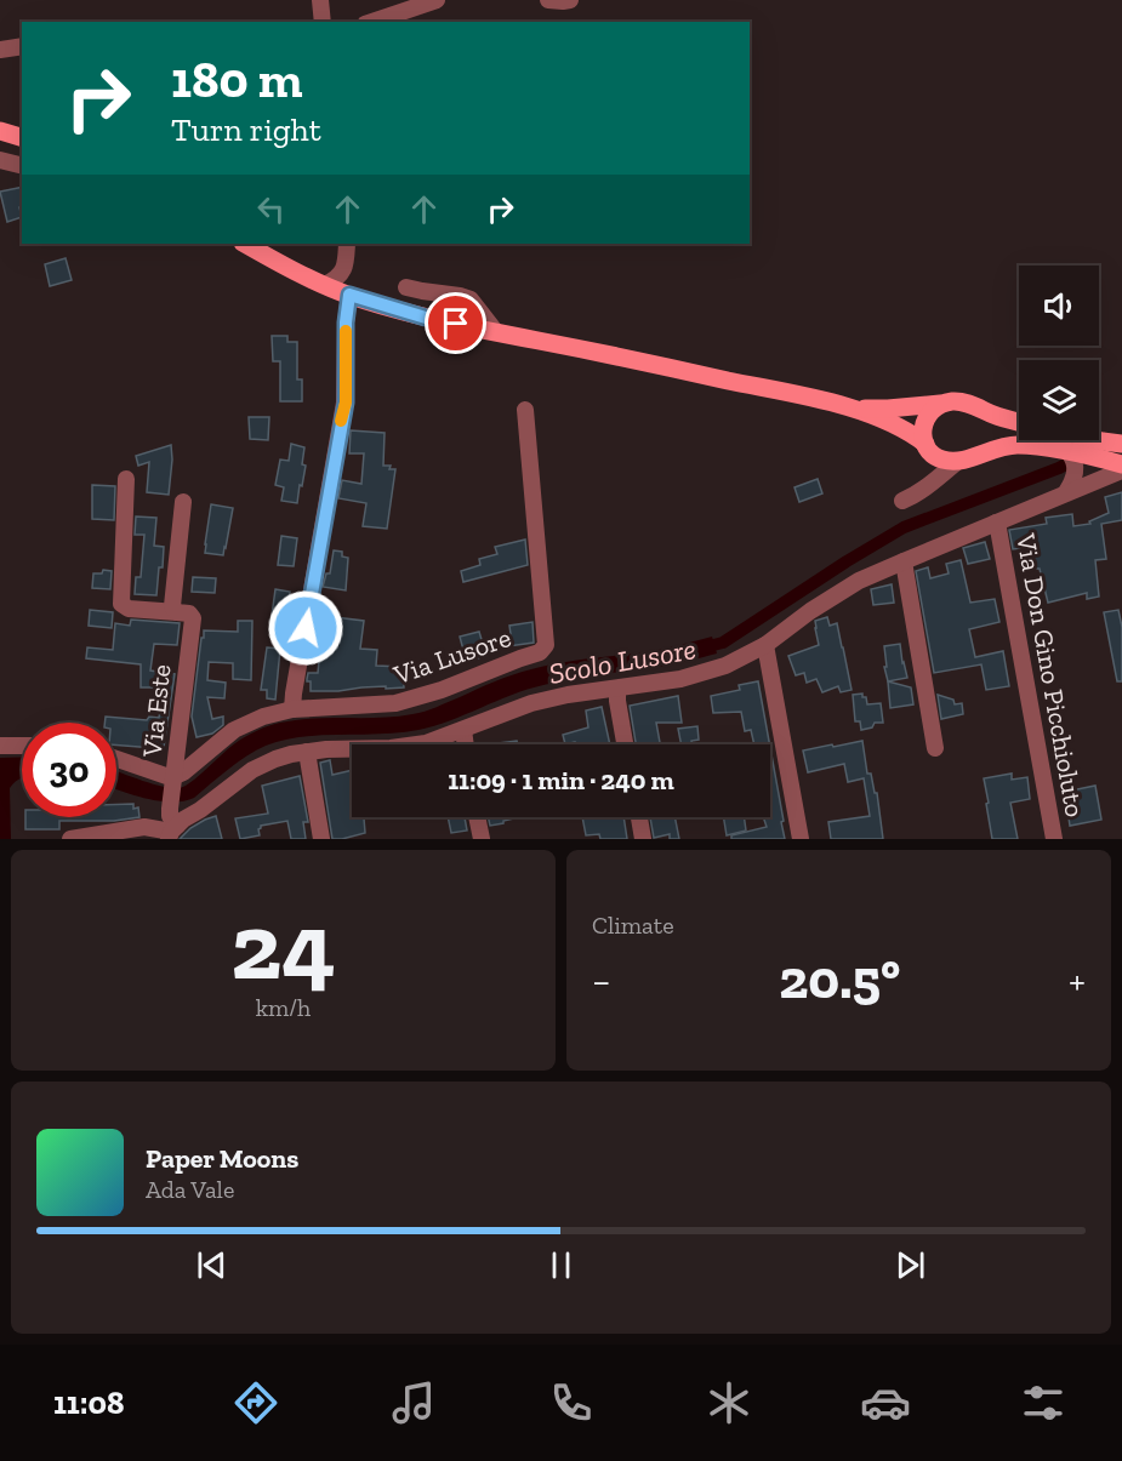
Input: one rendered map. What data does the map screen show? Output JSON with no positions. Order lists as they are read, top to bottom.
{
  "streets": {
    "street": ["Via Lusore", "Via Don Gino Picchioluto", "Via Este"]
  },
  "crossings": [
    ["Via Lusore", "Via Este"]
  ],
  "water": ["Scolo Lusore"],
  "page": {
    "turn": ["180 m", "Turn right"],
    "limit": "30",
    "trip": "11:09 · 1 min · 240 m",
    "tile": [
      ["24", "km/h"],
      "Climate"
    ],
    "heat": ["−", "20.5°", "+"],
    "song": ["Paper Moons", "Ada Vale"],
    "tabs": "11:08"
  }
}
